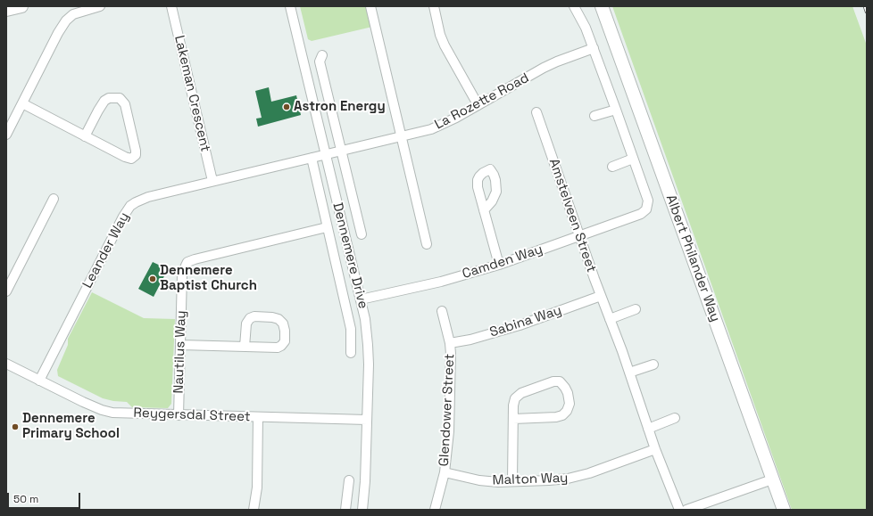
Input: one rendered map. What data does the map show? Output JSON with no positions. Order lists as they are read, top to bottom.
{
  "streets": {
    "street": [
      "Lakeman Crescent",
      "La Rozette Road",
      "Amstelveen Street",
      "Leander Way",
      "Dennemere Drive",
      "Albert Philander Way",
      "Camden Way",
      "Sabina Way",
      "Nautilus Way",
      "Glendower Street",
      "Reygersdal Street",
      "Malton Way"
    ]
  },
  "crossings": [
    ["Lakeman Crescent", "Leander Way"],
    ["La Rozette Road", "Leander Way"],
    ["La Rozette Road", "Dennemere Drive"],
    ["Amstelveen Street", "Camden Way"],
    ["Amstelveen Street", "Sabina Way"],
    ["Amstelveen Street", "Malton Way"],
    ["Leander Way", "Dennemere Drive"],
    ["Leander Way", "Reygersdal Street"],
    ["Dennemere Drive", "Camden Way"],
    ["Dennemere Drive", "Reygersdal Street"],
    ["Sabina Way", "Glendower Street"],
    ["Nautilus Way", "Reygersdal Street"],
    ["Glendower Street", "Malton Way"]
  ],
  "places": ["Astron Energy", "Dennemere Baptist Church", "Dennemere Primary School"],
  "scale_bar": "50 m"
}
